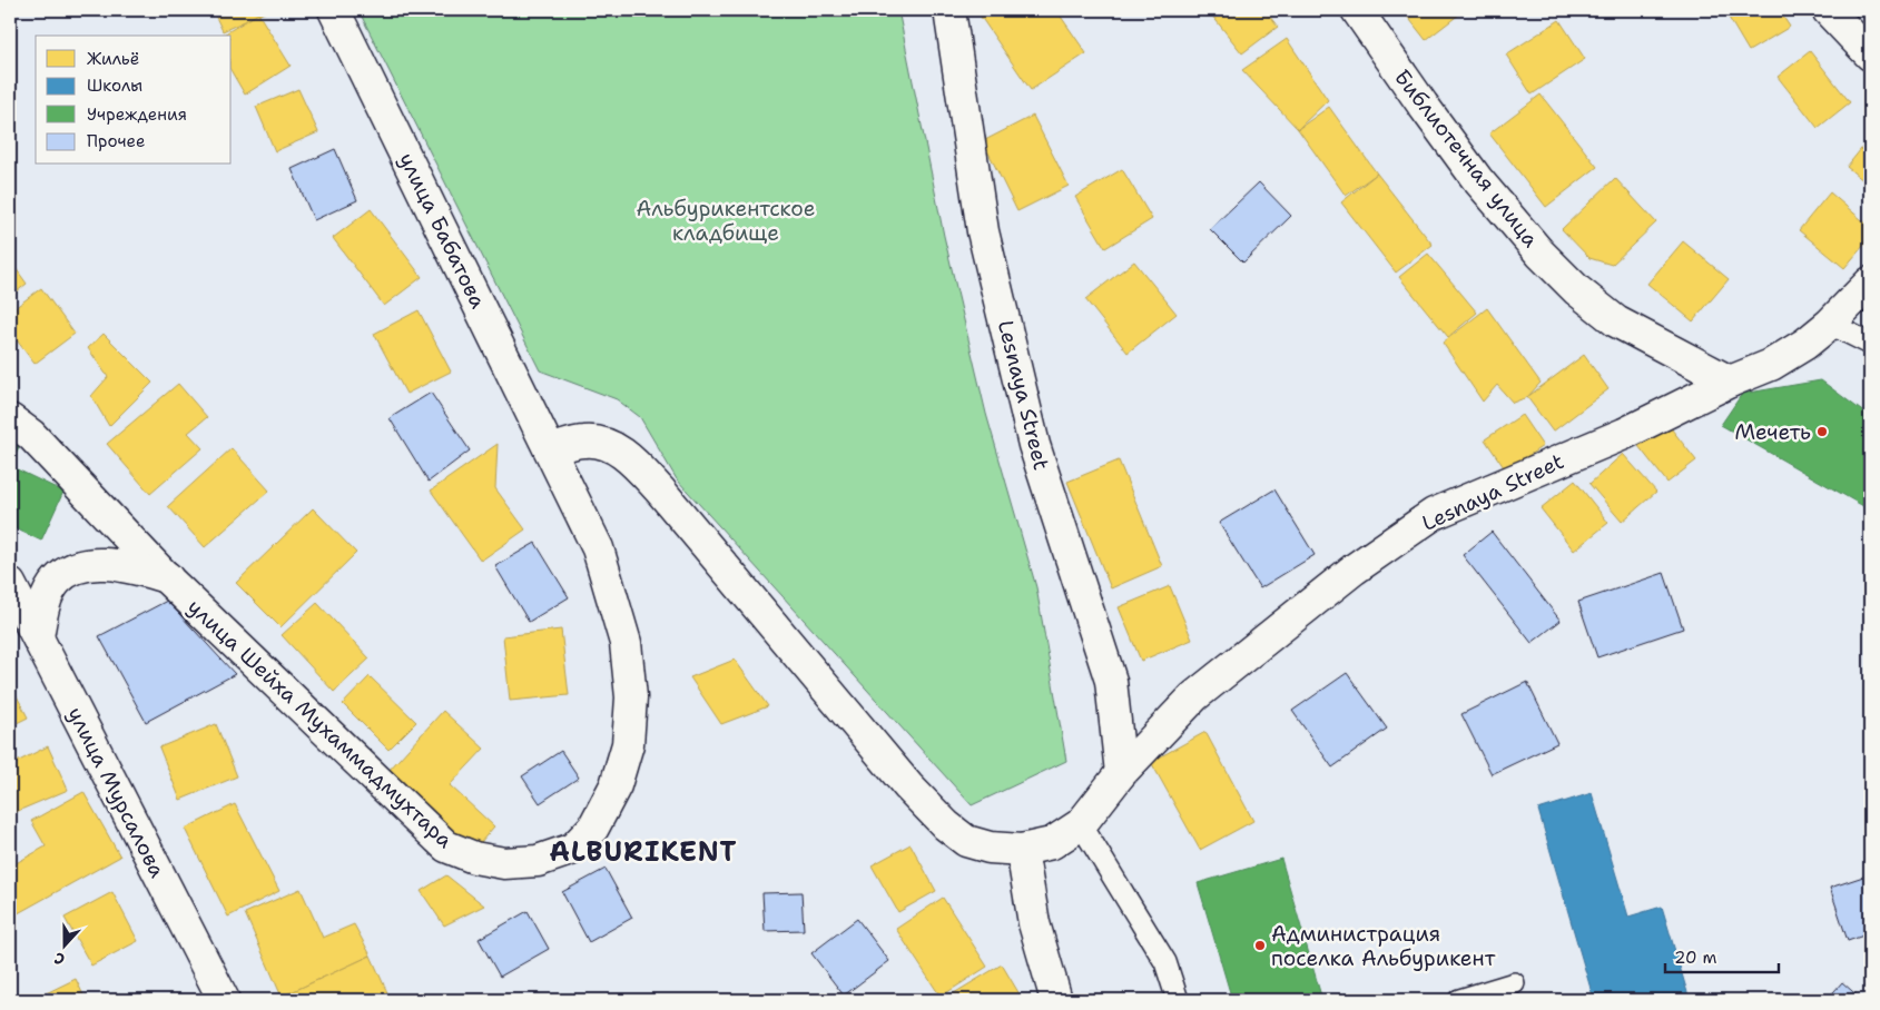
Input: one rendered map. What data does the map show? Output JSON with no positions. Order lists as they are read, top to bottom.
{
  "streets": {
    "street": [
      "Библиотечная улица",
      "улица Бабатова",
      "Lesnaya Street",
      "улица Шейха Мухаммадмухтара",
      "улица Мурсалова"
    ]
  },
  "crossings": [
    ["Библиотечная улица", "Lesnaya Street"],
    ["улица Бабатова", "Lesnaya Street"],
    ["улица Бабатова", "улица Шейха Мухаммадмухтара"],
    ["Lesnaya Street", "улица Шейха Мухаммадмухтара"]
  ],
  "districts": ["ALBURIKENT"],
  "parks": ["Альбурикентское кладбище"],
  "places": ["Мечеть", "Администрация поселка Альбурикент"],
  "legend": [
    "Жильё",
    "Школы",
    "Учреждения",
    "Прочее"
  ],
  "scale_bar": "20 m",
  "north": "bottom"
}
